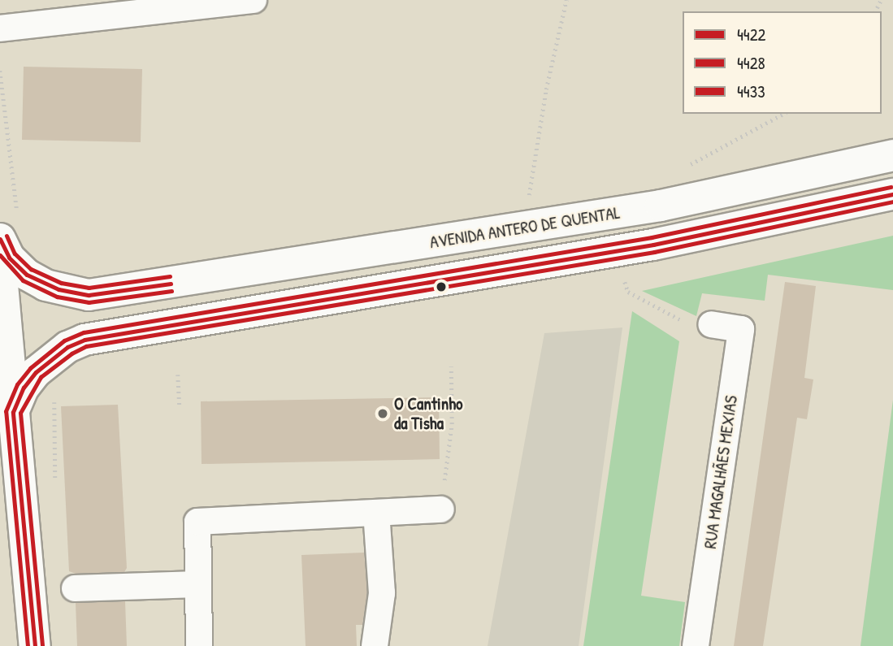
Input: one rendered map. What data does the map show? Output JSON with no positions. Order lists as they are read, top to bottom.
{
  "streets": {
    "main road": ["AVENIDA ANTERO DE QUENTAL"],
    "street": ["RUA MAGALHÃES MEXIAS"]
  },
  "places": ["O Cantinho da Tisha"],
  "lines": ["transit line 4433", "transit line 4422", "transit line 4428"],
  "legend": ["4422", "4428", "4433"]
}
